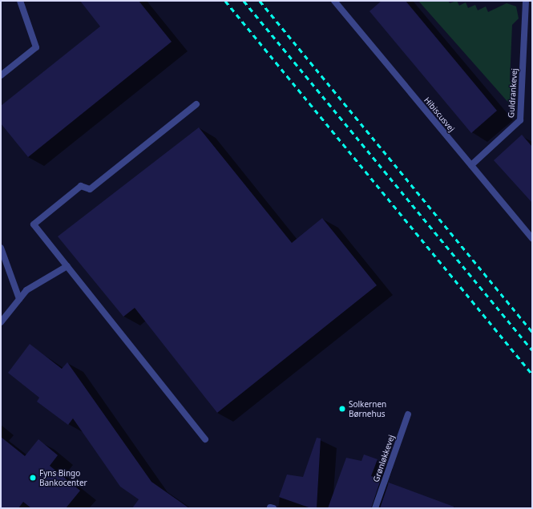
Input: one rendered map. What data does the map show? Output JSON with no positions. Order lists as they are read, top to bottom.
{
  "streets": {
    "street": ["Guldrankevej", "Hibiscusvej", "Grønløkkevej"]
  },
  "crossings": [
    ["Guldrankevej", "Hibiscusvej"]
  ],
  "places": ["Solkernen Børnehus", "Fyns Bingo Bankocenter"]
}
